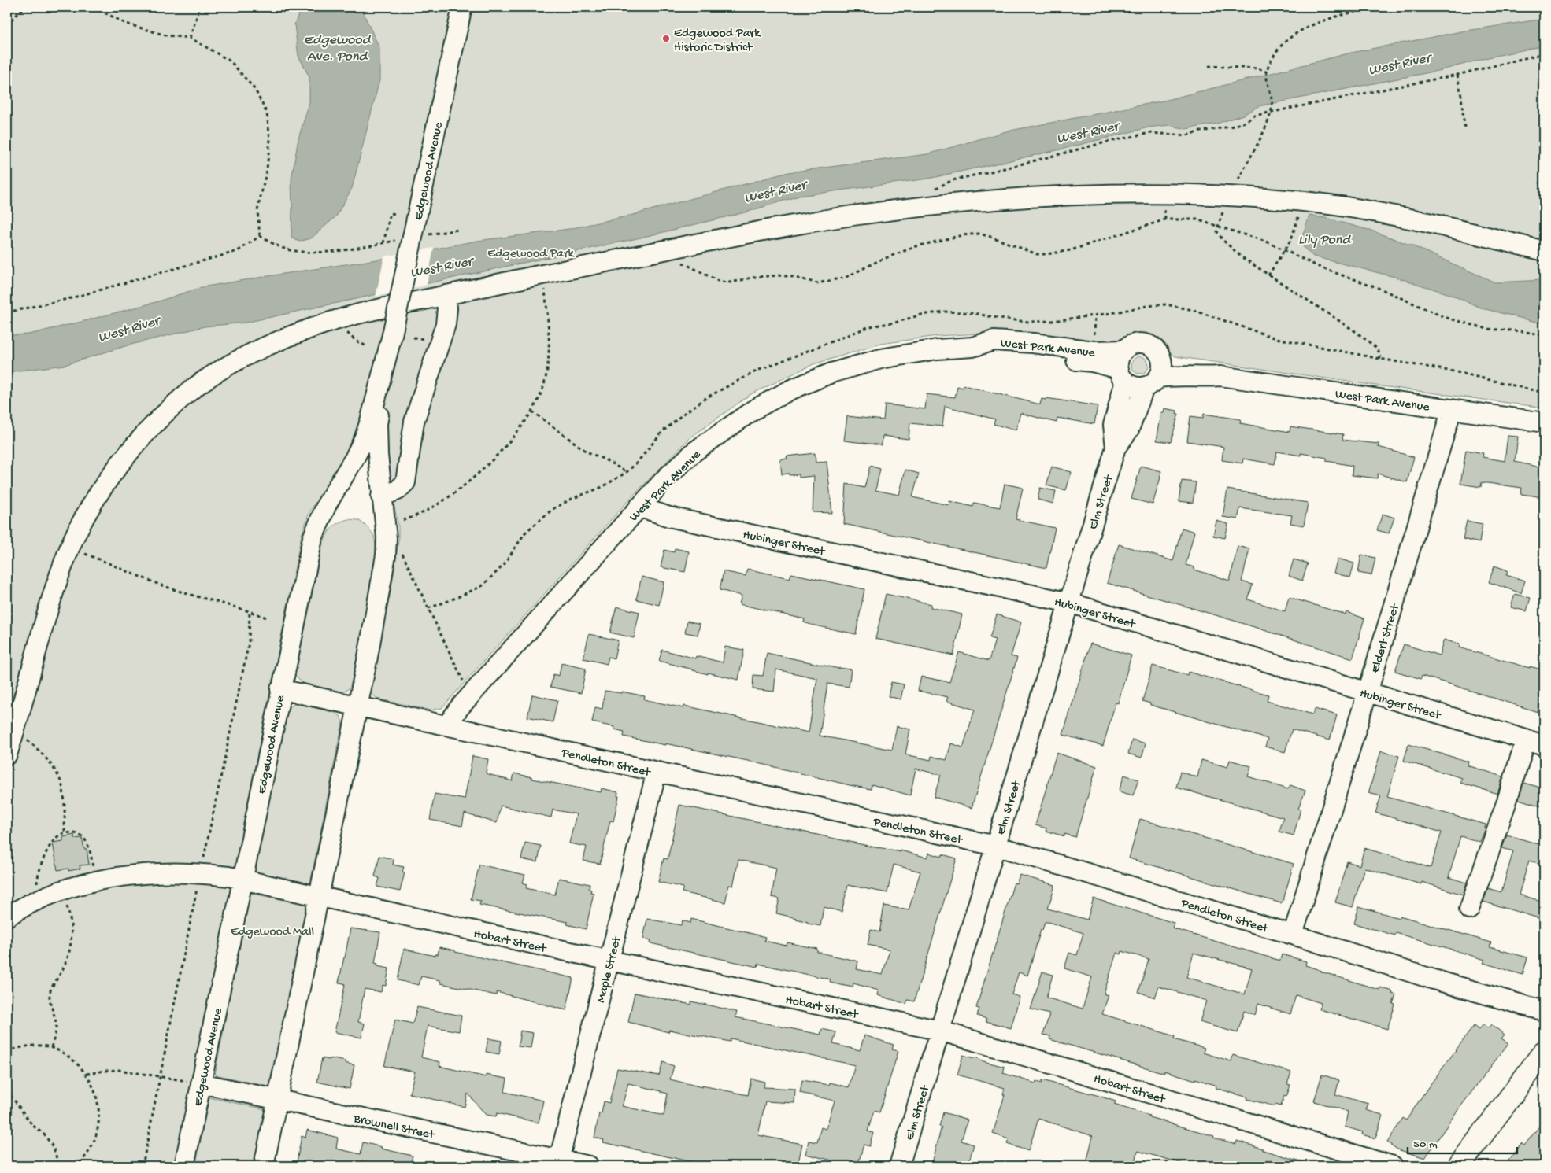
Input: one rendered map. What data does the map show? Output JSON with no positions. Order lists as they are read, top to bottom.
{
  "streets": {
    "street": [
      "Edgewood Avenue",
      "West Park Avenue",
      "Elm Street",
      "Hubinger Street",
      "Eldert Street",
      "Pendleton Street",
      "Hobart Street",
      "Maple Street",
      "Brownell Street"
    ]
  },
  "crossings": [
    ["Edgewood Avenue", "Pendleton Street"],
    ["Edgewood Avenue", "Hobart Street"],
    ["Edgewood Avenue", "Brownell Street"],
    ["West Park Avenue", "Elm Street"],
    ["West Park Avenue", "Hubinger Street"],
    ["West Park Avenue", "Eldert Street"],
    ["West Park Avenue", "Pendleton Street"],
    ["Elm Street", "Hubinger Street"],
    ["Elm Street", "Pendleton Street"],
    ["Elm Street", "Hobart Street"],
    ["Hubinger Street", "Eldert Street"],
    ["Eldert Street", "Pendleton Street"],
    ["Pendleton Street", "Maple Street"],
    ["Hobart Street", "Maple Street"],
    ["Maple Street", "Brownell Street"]
  ],
  "water": ["Edgewood Ave. Pond", "West River", "Lily Pond"],
  "parks": ["Edgewood Park", "Edgewood Mall"],
  "places": ["Edgewood Park Historic District"],
  "scale_bar": "50 m"
}
